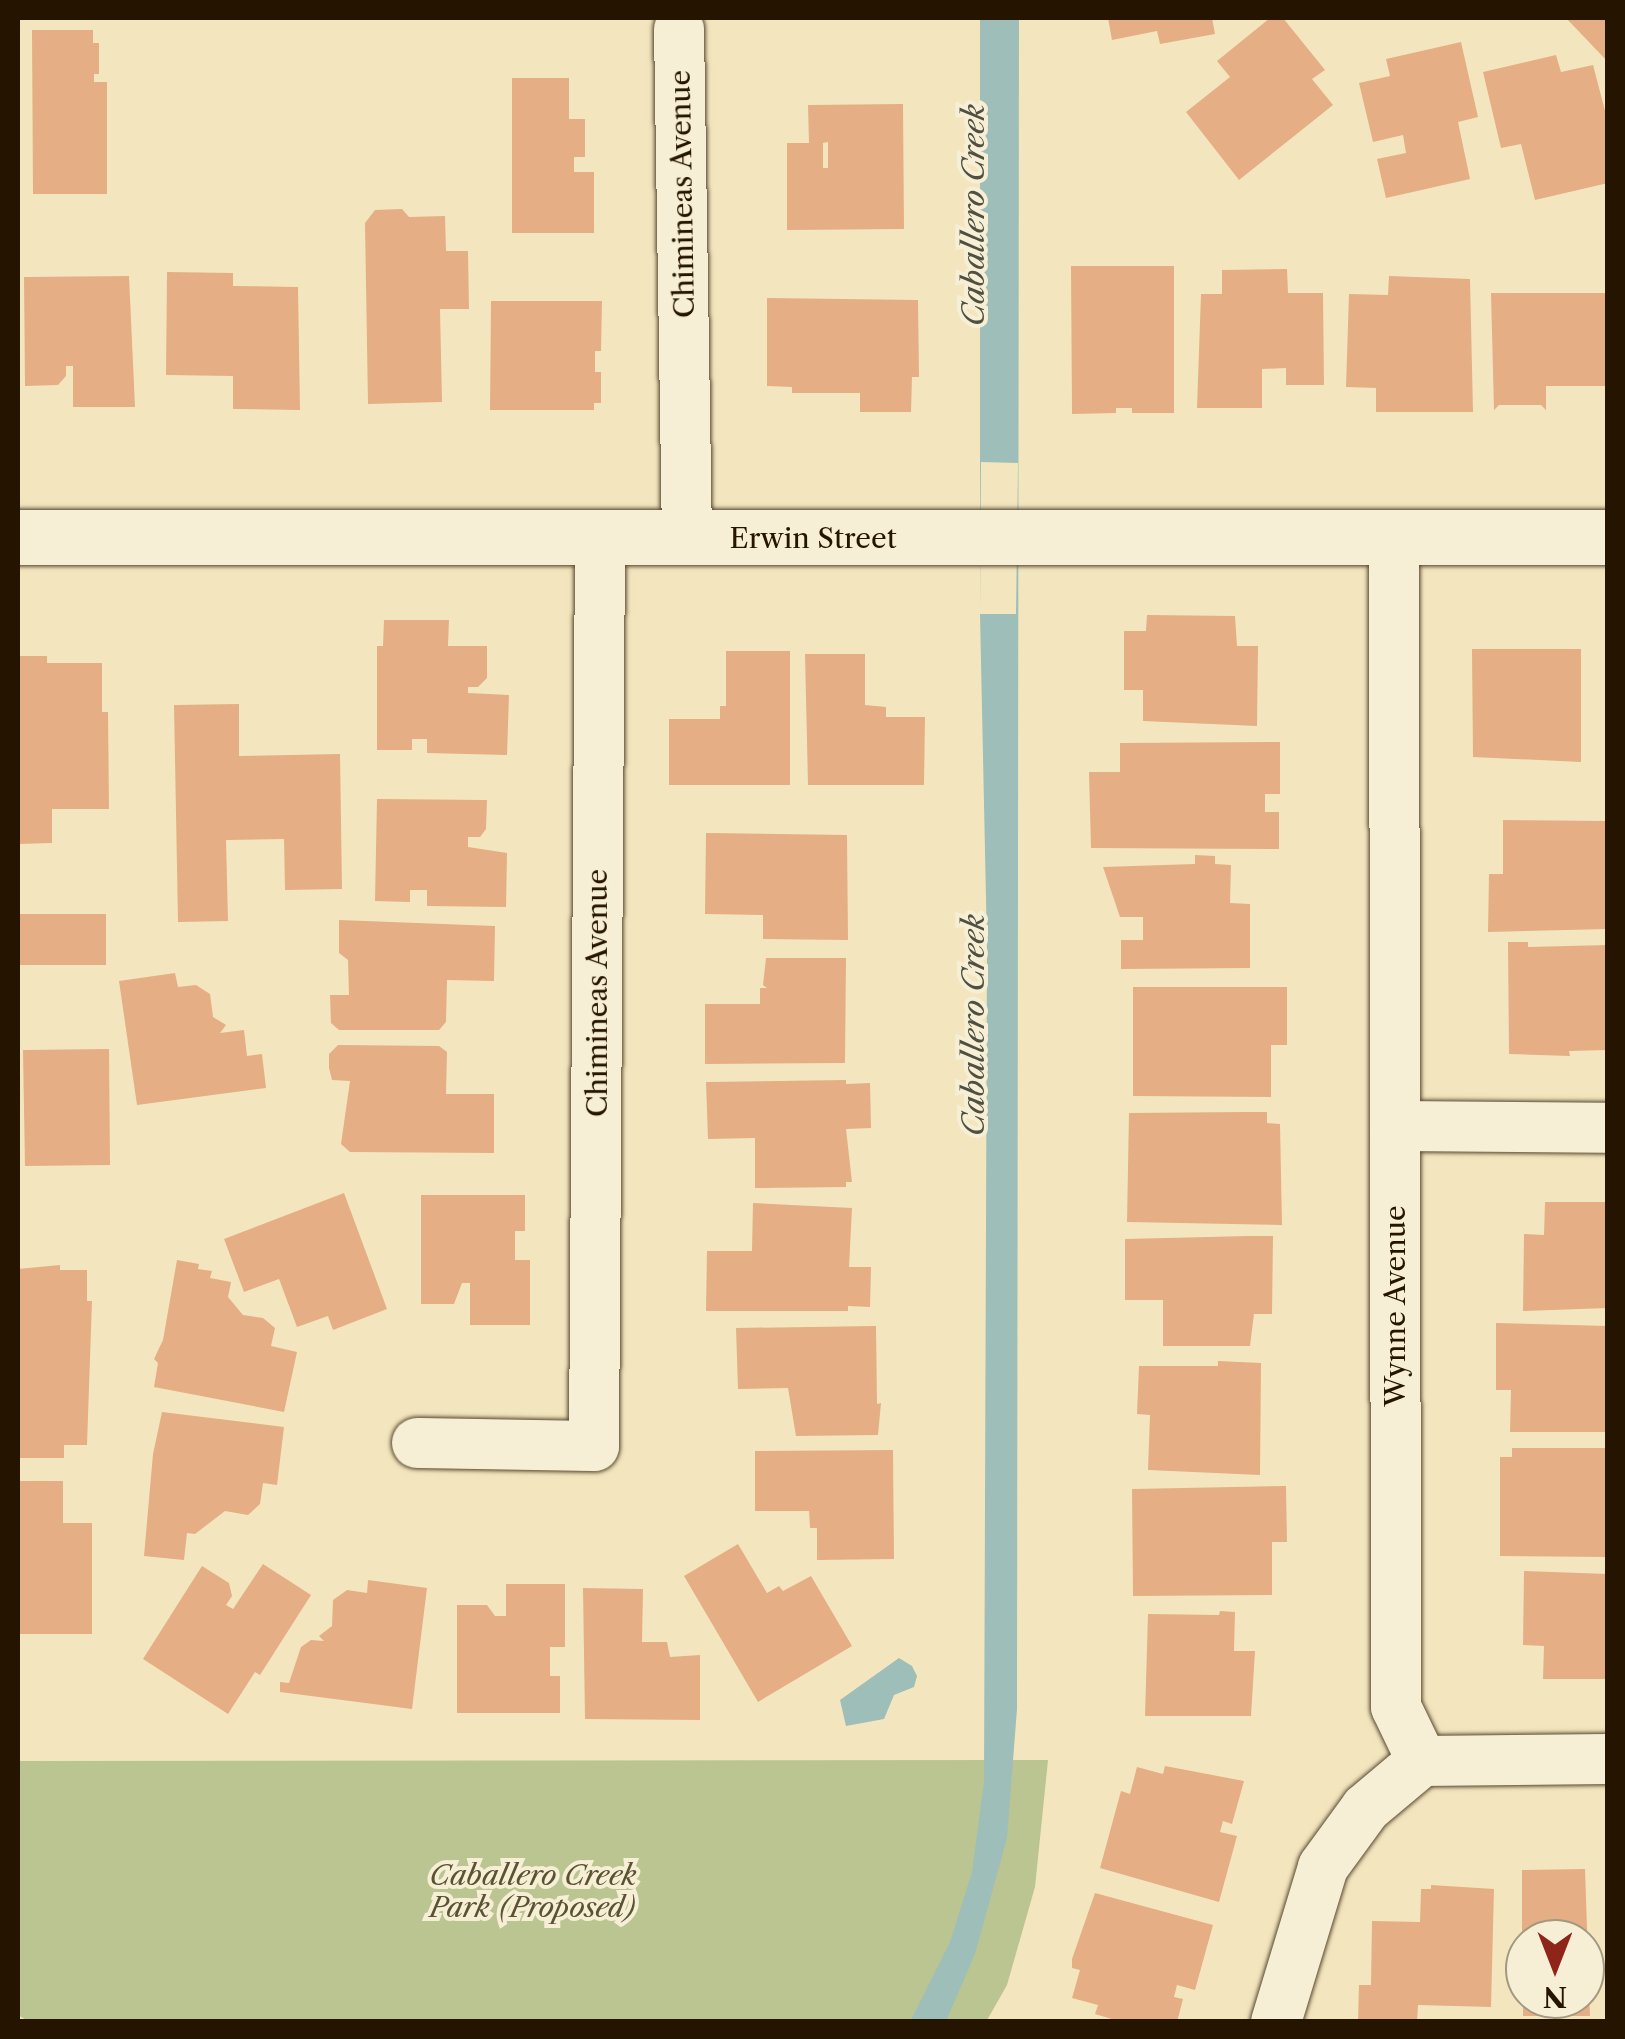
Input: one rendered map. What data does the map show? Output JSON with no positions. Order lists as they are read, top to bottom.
{
  "streets": {
    "street": ["Chimineas Avenue", "Erwin Street", "Wynne Avenue"]
  },
  "crossings": [
    ["Chimineas Avenue", "Erwin Street"],
    ["Erwin Street", "Wynne Avenue"]
  ],
  "water": ["Caballero Creek"],
  "parks": ["Caballero Creek Park (Proposed)"],
  "north": "bottom"
}
